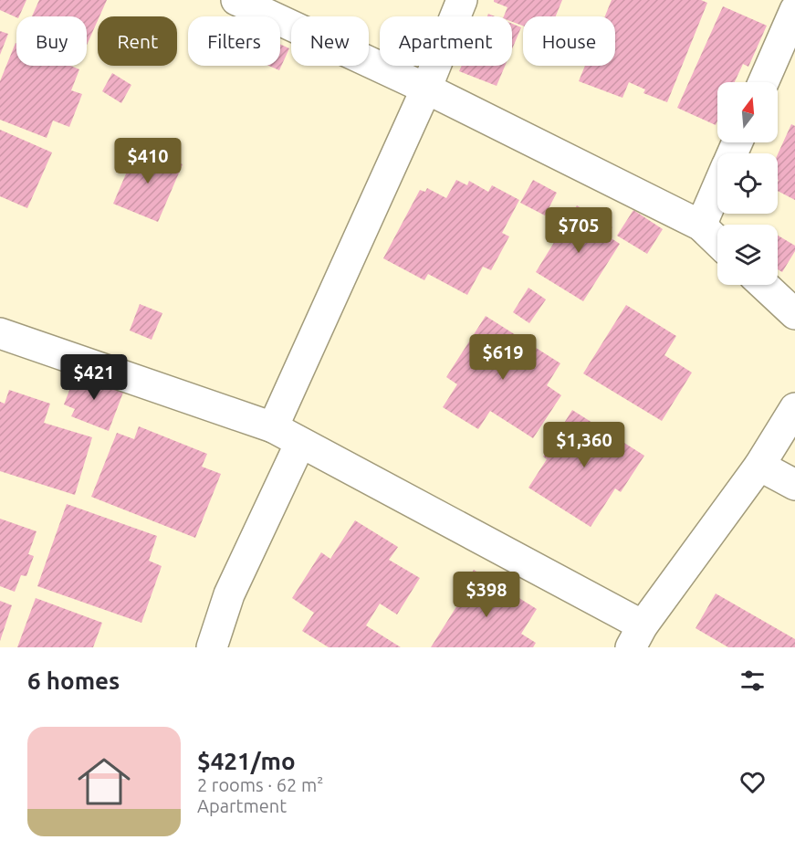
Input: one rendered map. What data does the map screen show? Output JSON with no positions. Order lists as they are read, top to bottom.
{
  "north": "top",
  "page": {
    "chip": [
      "Buy",
      "Rent",
      "Filters",
      "New",
      "Apartment",
      "House"
    ],
    "price": [
      "$410",
      "$705",
      "$619",
      "$421",
      "$1,360",
      "$398"
    ],
    "heading": "6 homes",
    "list": [
      {
        "name": "$421/mo",
        "note": "2 rooms · 62 m² · Apartment"
      }
    ]
  }
}
